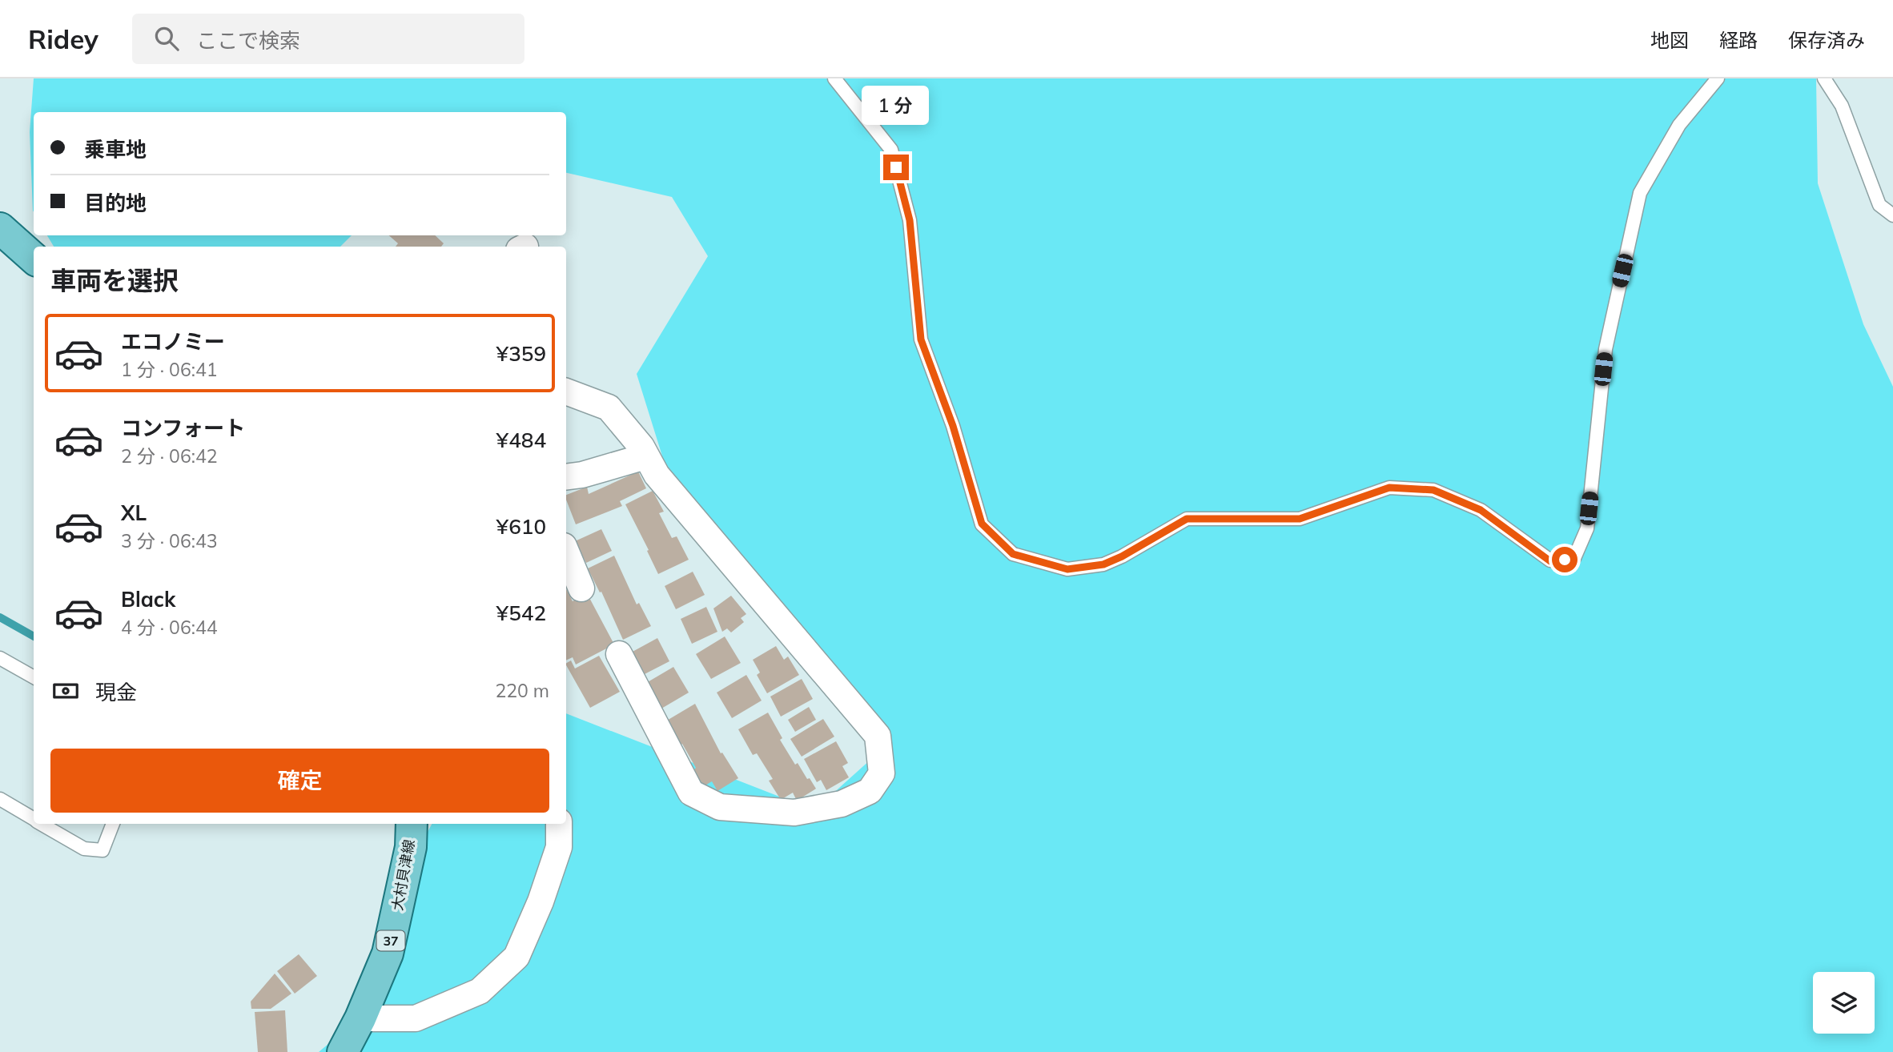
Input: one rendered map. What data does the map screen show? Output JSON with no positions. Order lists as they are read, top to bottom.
{
  "streets": {
    "main road": ["大村貝津線", "37"]
  },
  "page": {
    "header": "Ridey",
    "search": "ここで検索",
    "nav": ["地図", "経路", "保存済み"],
    "bubble": "1 分",
    "banner": ["乗車地", "目的地"],
    "heading": "車両を選択",
    "list": [
      {
        "name": "エコノミー",
        "note": "1 分 · 06:41",
        "value": "¥359"
      },
      {
        "name": "コンフォート",
        "note": "2 分 · 06:42",
        "value": "¥484"
      },
      {
        "name": "XL",
        "note": "3 分 · 06:43",
        "value": "¥610"
      },
      {
        "name": "Black",
        "note": "4 分 · 06:44",
        "value": "¥542"
      }
    ],
    "pay": ["現金", "220 m"],
    "buttons": "確定"
  }
}
